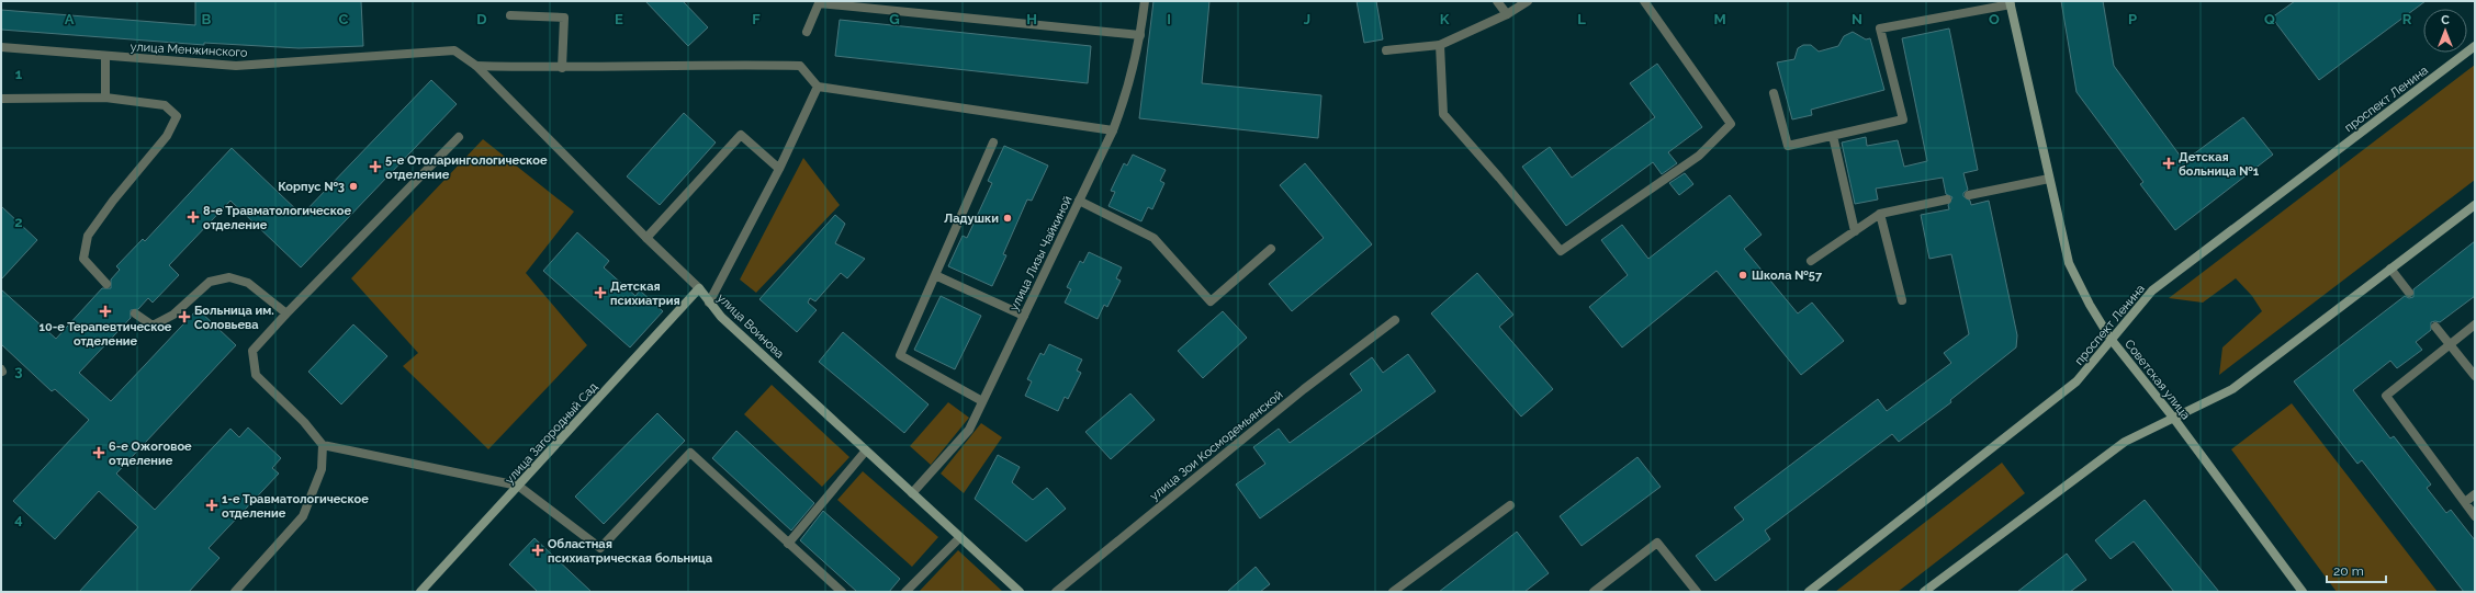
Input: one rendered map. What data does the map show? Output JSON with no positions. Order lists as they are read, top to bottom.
{
  "streets": {
    "main road": [
      "проспект Ленина",
      "улица Воинова",
      "Советская улица",
      "улица Загородный Сад"
    ],
    "street": ["улица Менжинского", "улица Лизы Чайкиной", "улица Зои Космодемьянской"]
  },
  "crossings": [
    ["улица Менжинского", "улица Воинова"],
    ["проспект Ленина", "Советская улица"],
    ["улица Лизы Чайкиной", "улица Воинова"],
    ["улица Воинова", "улица Загородный Сад"]
  ],
  "places": {
    "health": [
      "Детская больница №1",
      "5-е Отоларингологическое отделение",
      "8-е Травматологическое отделение",
      "Детская психиатрия",
      "10-е Терапевтическое отделение",
      "Больница им. Соловьева",
      "6-е Ожоговое отделение",
      "1-е Травматологическое отделение",
      "Областная психиатрическая больница"
    ],
    "other": ["Корпус №3", "Ладушки", "Школа №57"]
  },
  "scale_bar": "20 m",
  "north": "top",
  "grid": {
    "columns": [
      "A",
      "B",
      "C",
      "D",
      "E",
      "F",
      "G",
      "H",
      "I",
      "J",
      "K",
      "L",
      "M",
      "N",
      "O",
      "P",
      "Q",
      "R"
    ],
    "rows": [
      "1",
      "2",
      "3",
      "4"
    ]
  }
}
